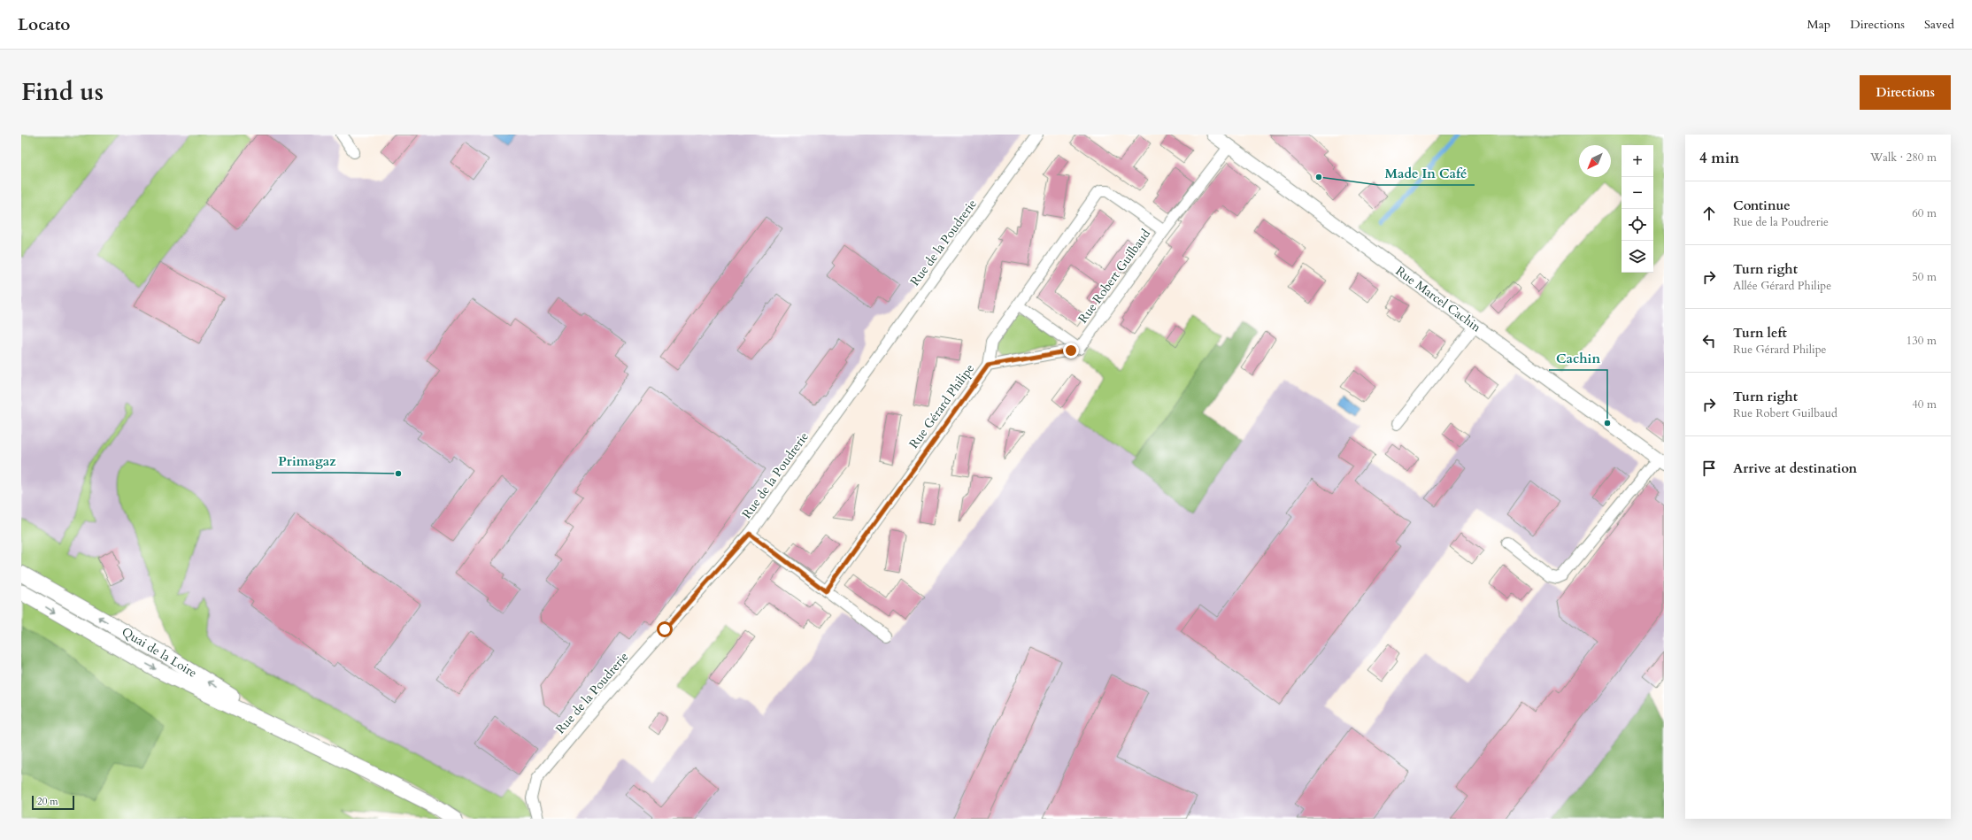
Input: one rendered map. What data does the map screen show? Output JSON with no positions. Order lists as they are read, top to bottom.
{
  "streets": {
    "main road": ["Quai de la Loire"],
    "street": [
      "Rue de la Poudrerie",
      "Rue Robert Guilbaud",
      "Rue Marcel Cachin",
      "Rue Gérard Philipe"
    ]
  },
  "crossings": [
    ["Rue Robert Guilbaud", "Rue Marcel Cachin"],
    ["Rue Robert Guilbaud", "Rue Gérard Philipe"]
  ],
  "places": ["Made In Café", "Cachin", "Primagaz"],
  "scale_bar": "20 m",
  "north": "bottom left",
  "page": {
    "header": "Locato",
    "nav": ["Map", "Directions", "Saved"],
    "title": "Find us",
    "buttons": "Directions",
    "heading": ["4 min", "Walk · 280 m"],
    "map_buttons": ["+", "−"],
    "list": [
      ["Continue", "Rue de la Poudrerie", "60 m"],
      ["Turn right", "Allée Gérard Philipe", "50 m"],
      ["Turn left", "Rue Gérard Philipe", "130 m"],
      ["Turn right", "Rue Robert Guilbaud", "40 m"],
      "Arrive at destination"
    ],
    "scale": "20 m"
  }
}
